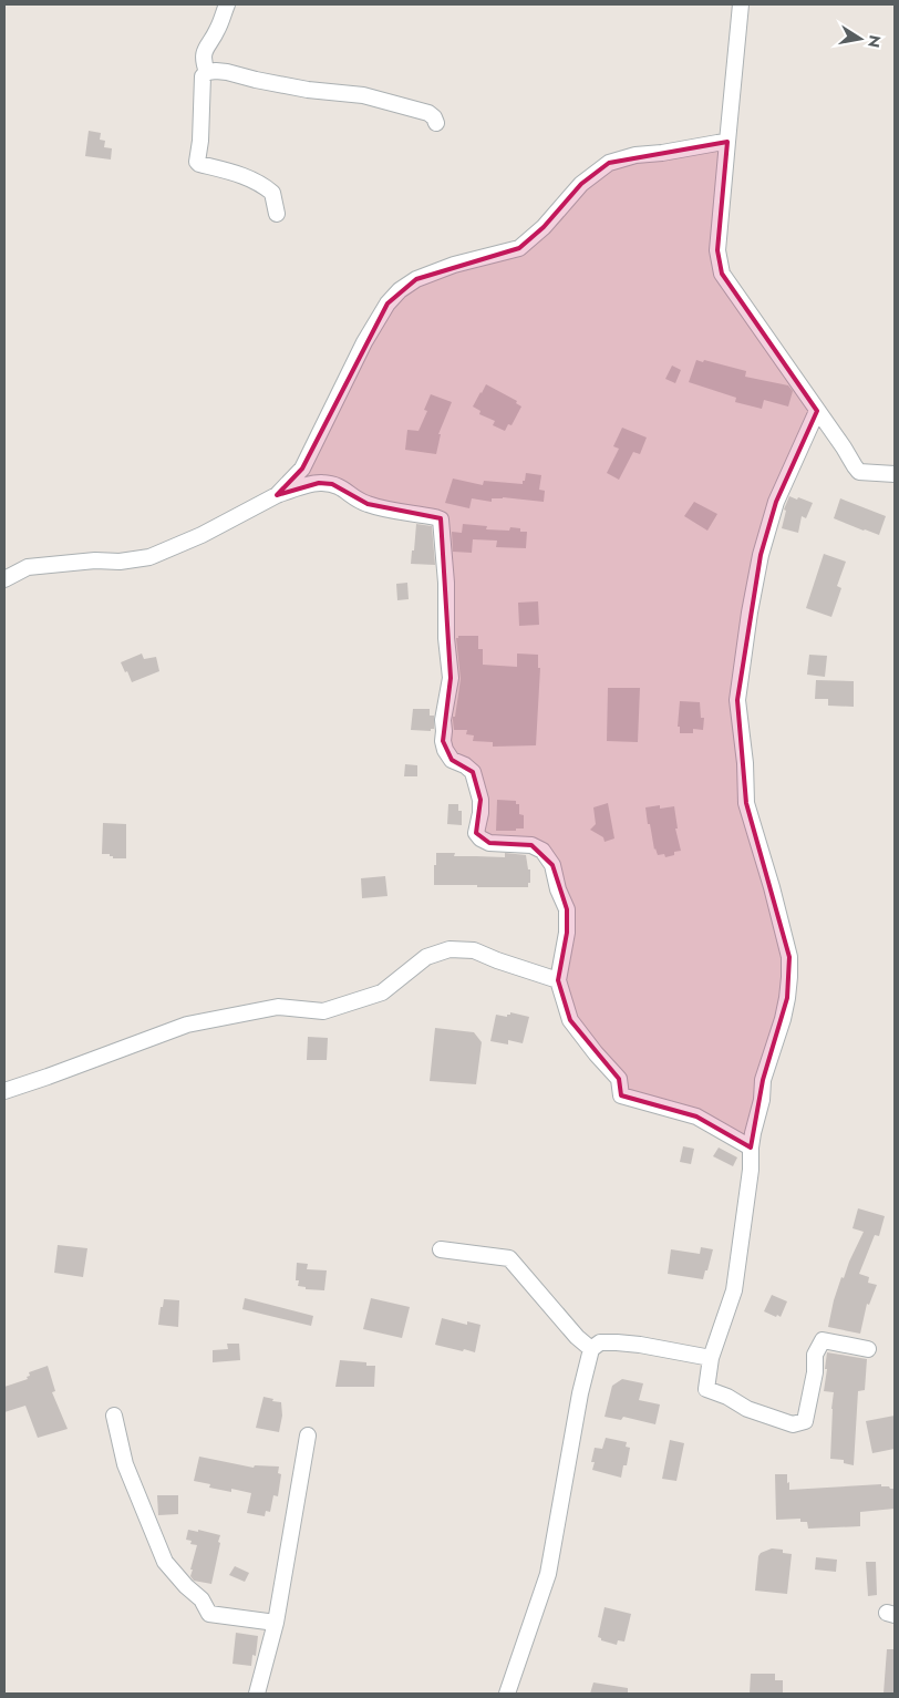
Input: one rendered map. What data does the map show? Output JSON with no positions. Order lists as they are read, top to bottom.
{
  "north": "right"
}
